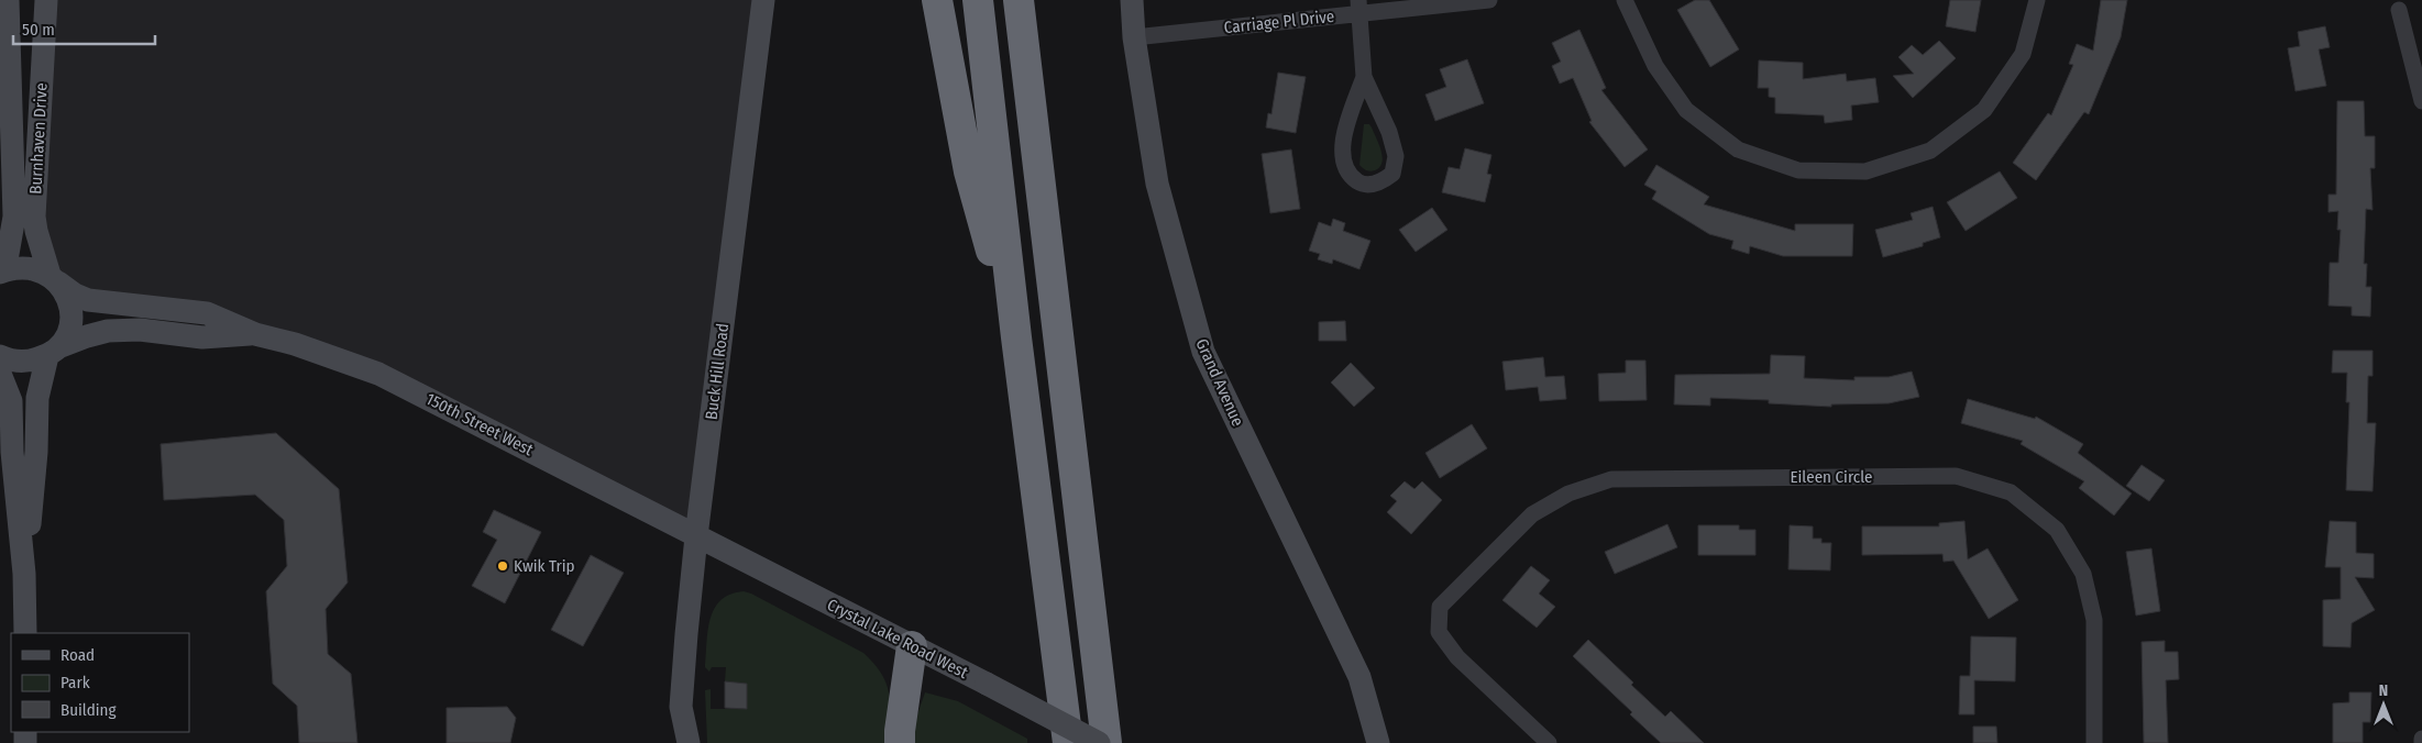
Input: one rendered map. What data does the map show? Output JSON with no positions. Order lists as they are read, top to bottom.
{
  "streets": {
    "street": [
      "Carriage Pl Drive",
      "Burnhaven Drive",
      "Buck Hill Road",
      "Grand Avenue",
      "150th Street West",
      "Eileen Circle",
      "Crystal Lake Road West"
    ]
  },
  "crossings": [
    ["Carriage Pl Drive", "Grand Avenue"],
    ["Burnhaven Drive", "150th Street West"],
    ["Buck Hill Road", "150th Street West"],
    ["Buck Hill Road", "Crystal Lake Road West"],
    ["150th Street West", "Crystal Lake Road West"]
  ],
  "places": ["Kwik Trip"],
  "legend": ["Road", "Park", "Building"],
  "scale_bar": "50 m",
  "north": "top"
}
